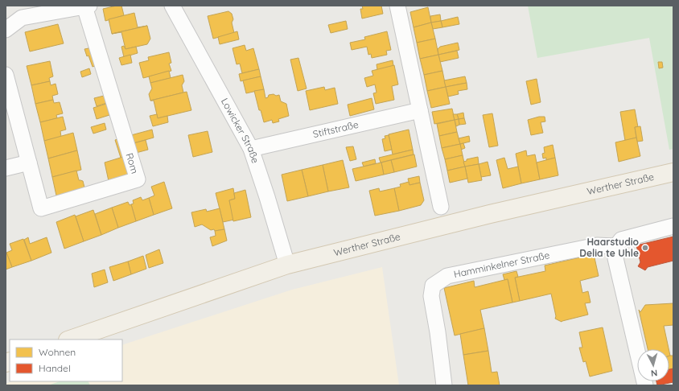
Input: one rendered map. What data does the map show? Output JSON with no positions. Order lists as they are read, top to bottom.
{
  "streets": {
    "main road": ["Werther Straße"],
    "street": [
      "Stiftstraße",
      "Lowicker Straße",
      "Rom",
      "Hamminkelner Straße"
    ]
  },
  "crossings": [
    ["Stiftstraße", "Lowicker Straße"],
    ["Lowicker Straße", "Werther Straße"]
  ],
  "places": ["Haarstudio Delia te Uhle"],
  "legend": ["Wohnen", "Handel"],
  "north": "bottom"
}
